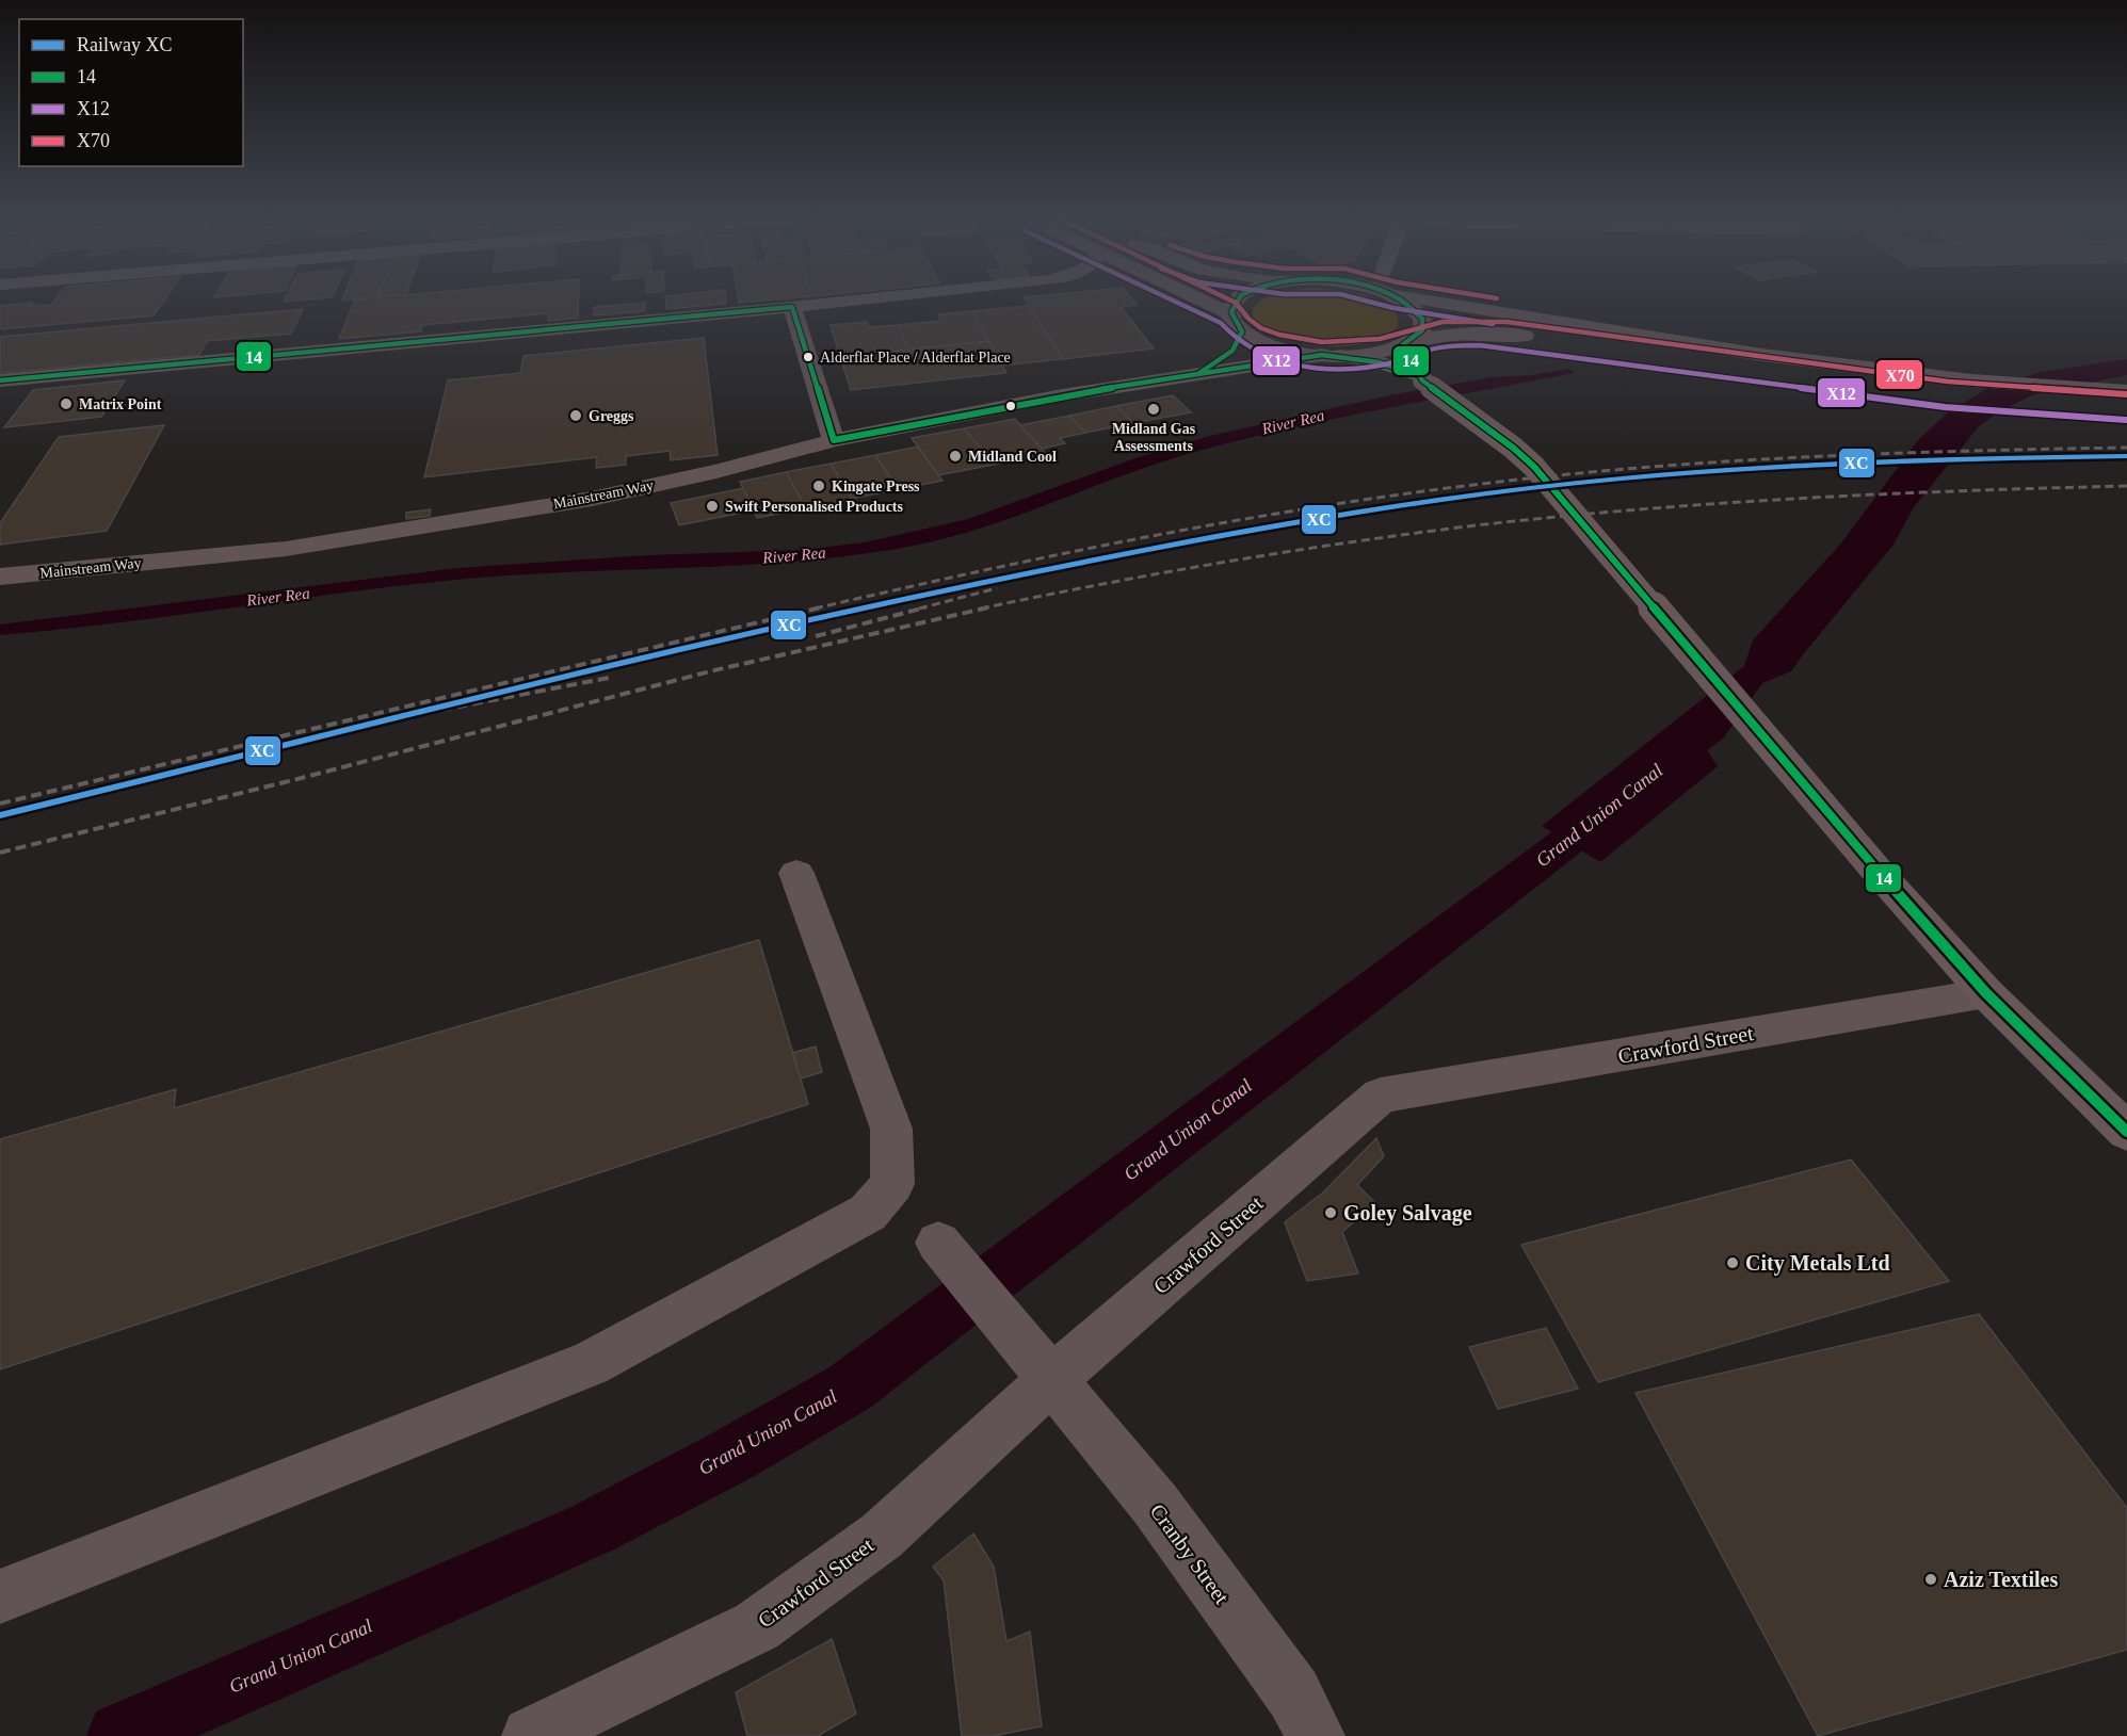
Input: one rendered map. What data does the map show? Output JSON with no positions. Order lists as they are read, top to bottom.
{
  "streets": {
    "street": ["Mainstream Way", "Crawford Street", "Cranby Street"]
  },
  "crossings": [
    ["Crawford Street", "Cranby Street"]
  ],
  "water": ["River Rea", "Grand Union Canal"],
  "places": [
    "Alderflat Place / Alderflat Place",
    "Matrix Point",
    "Midland Gas Assessments",
    "Greggs",
    "Midland Cool",
    "Kingate Press",
    "Swift Personalised Products",
    "Goley Salvage",
    "City Metals Ltd",
    "Aziz Textiles"
  ],
  "lines": [
    "transit line 14",
    "transit line X12",
    "transit line X70",
    "rail line XC"
  ],
  "legend": [
    "Railway XC",
    "14",
    "X12",
    "X70"
  ]
}
